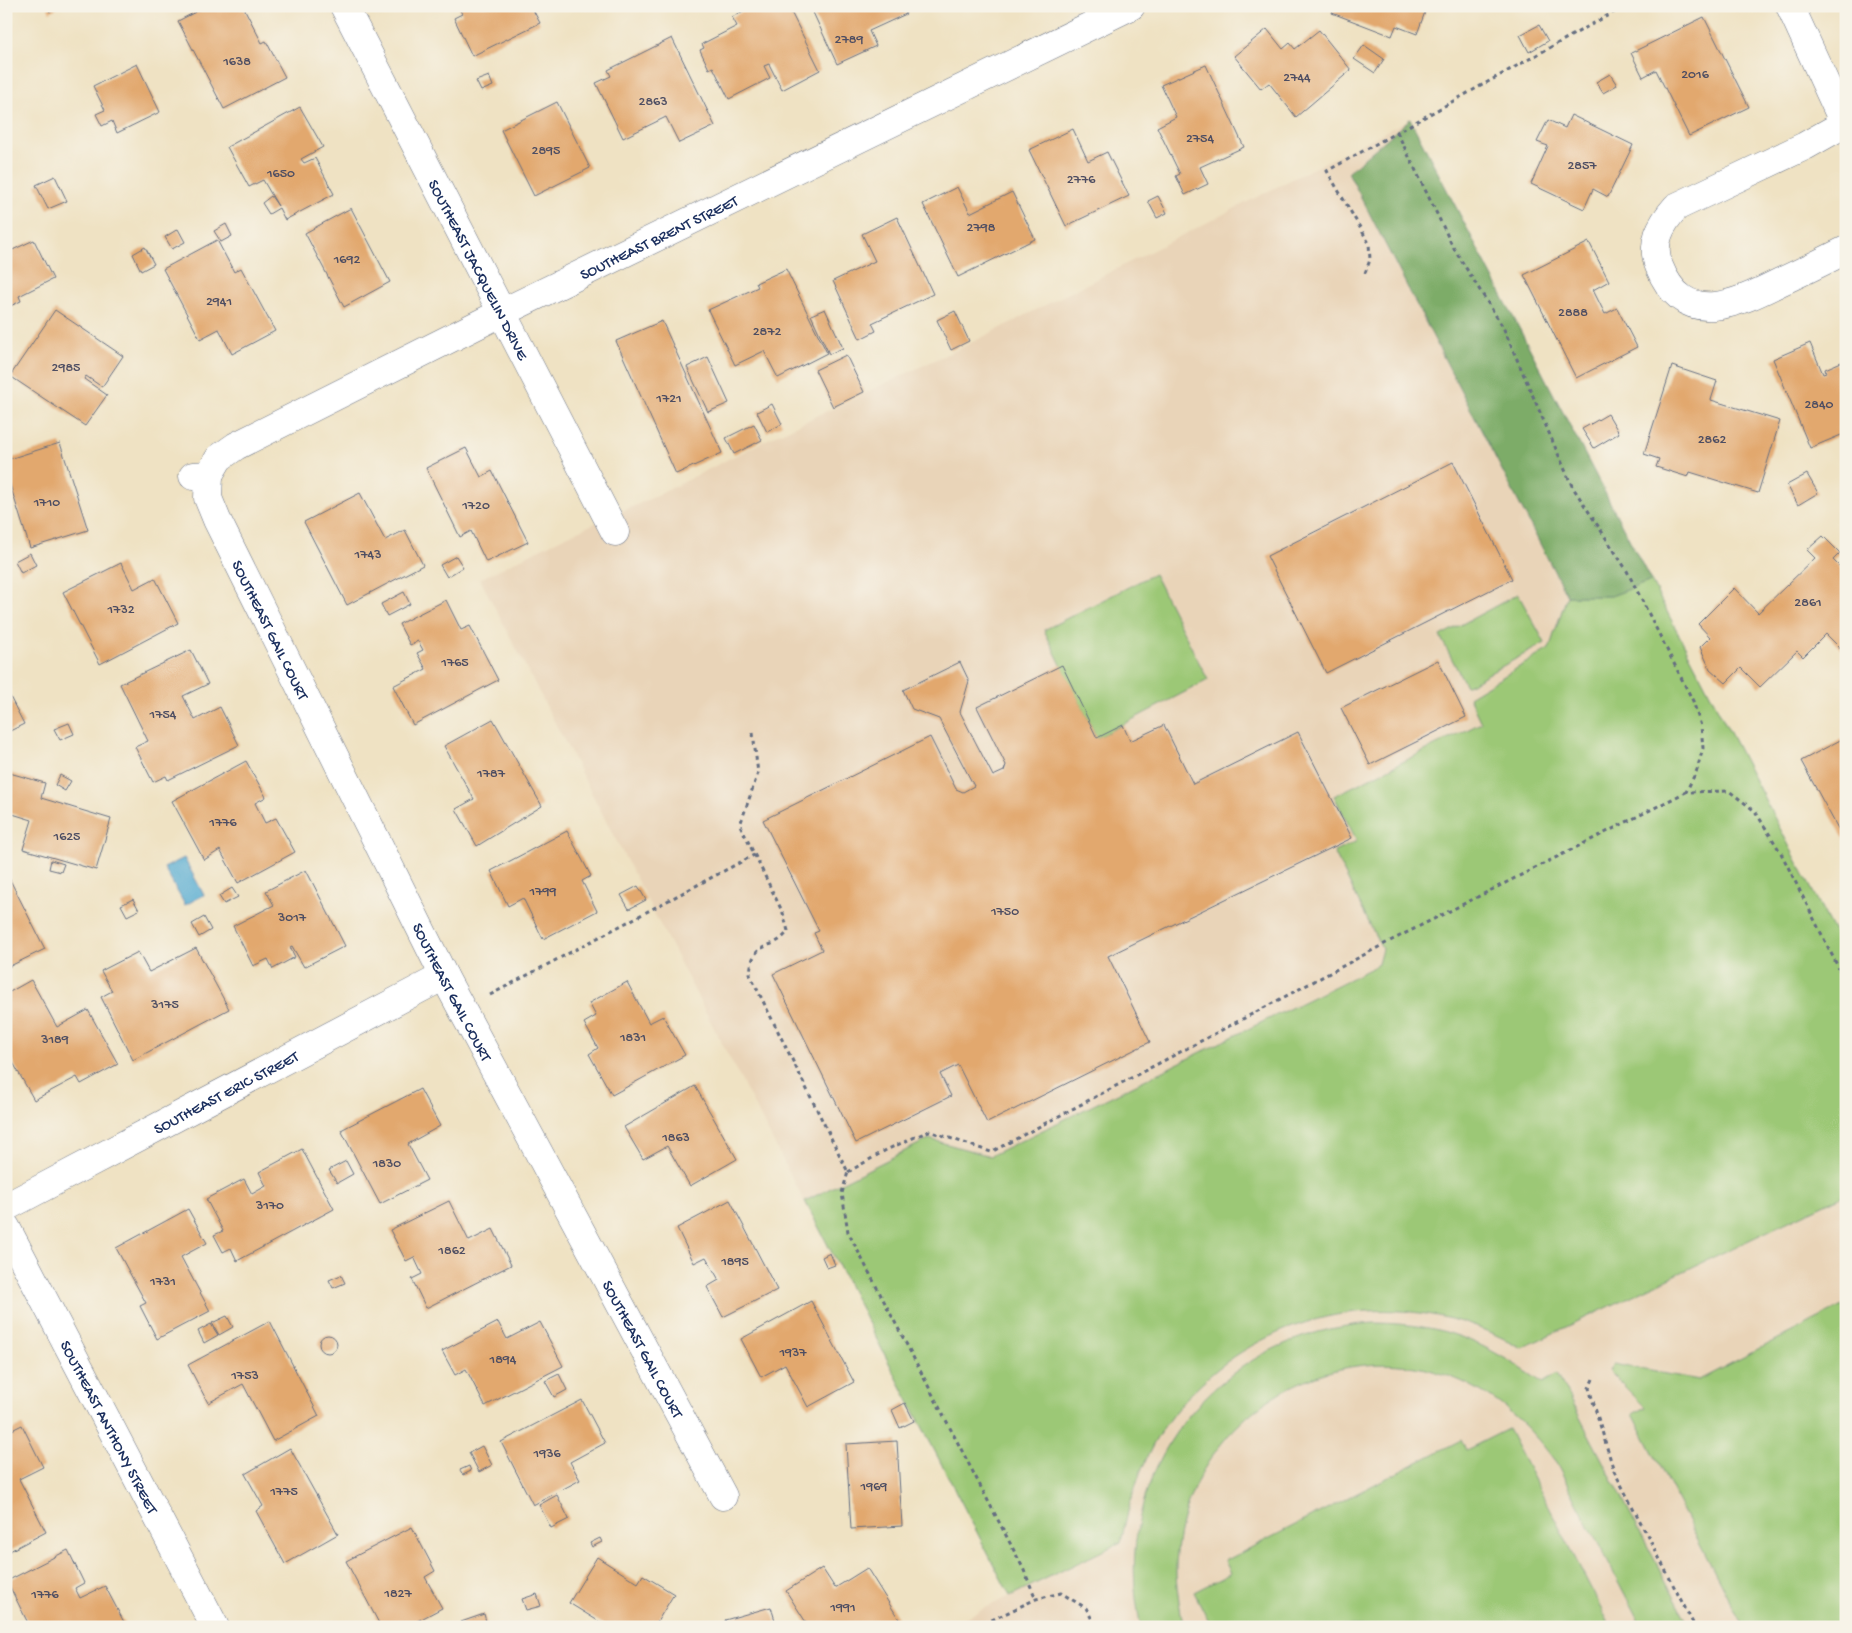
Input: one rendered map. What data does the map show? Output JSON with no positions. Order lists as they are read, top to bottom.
{
  "streets": {
    "street": [
      "SOUTHEAST BRENT STREET",
      "SOUTHEAST JACQUELIN DRIVE",
      "SOUTHEAST GAIL COURT",
      "SOUTHEAST ERIC STREET",
      "SOUTHEAST ANTHONY STREET"
    ]
  },
  "crossings": [
    ["SOUTHEAST BRENT STREET", "SOUTHEAST JACQUELIN DRIVE"],
    ["SOUTHEAST BRENT STREET", "SOUTHEAST GAIL COURT"],
    ["SOUTHEAST GAIL COURT", "SOUTHEAST ERIC STREET"]
  ],
  "house_numbers": [
    "2789",
    "1638",
    "2016",
    "2744",
    "2863",
    "2754",
    "2895",
    "2857",
    "1650",
    "2776",
    "2798",
    "1692",
    "2941",
    "2888",
    "2872",
    "2985",
    "1721",
    "2840",
    "2862",
    "1710",
    "1720",
    "1743",
    "2861",
    "1732",
    "1765",
    "1754",
    "1787",
    "1776",
    "1625",
    "1799",
    "1750",
    "3017",
    "3175",
    "1831",
    "3189",
    "1863",
    "1830",
    "3170",
    "1862",
    "1895",
    "1731",
    "1937",
    "1894",
    "1753",
    "1936",
    "1969",
    "1775",
    "1827",
    "1776",
    "1991"
  ]
}
